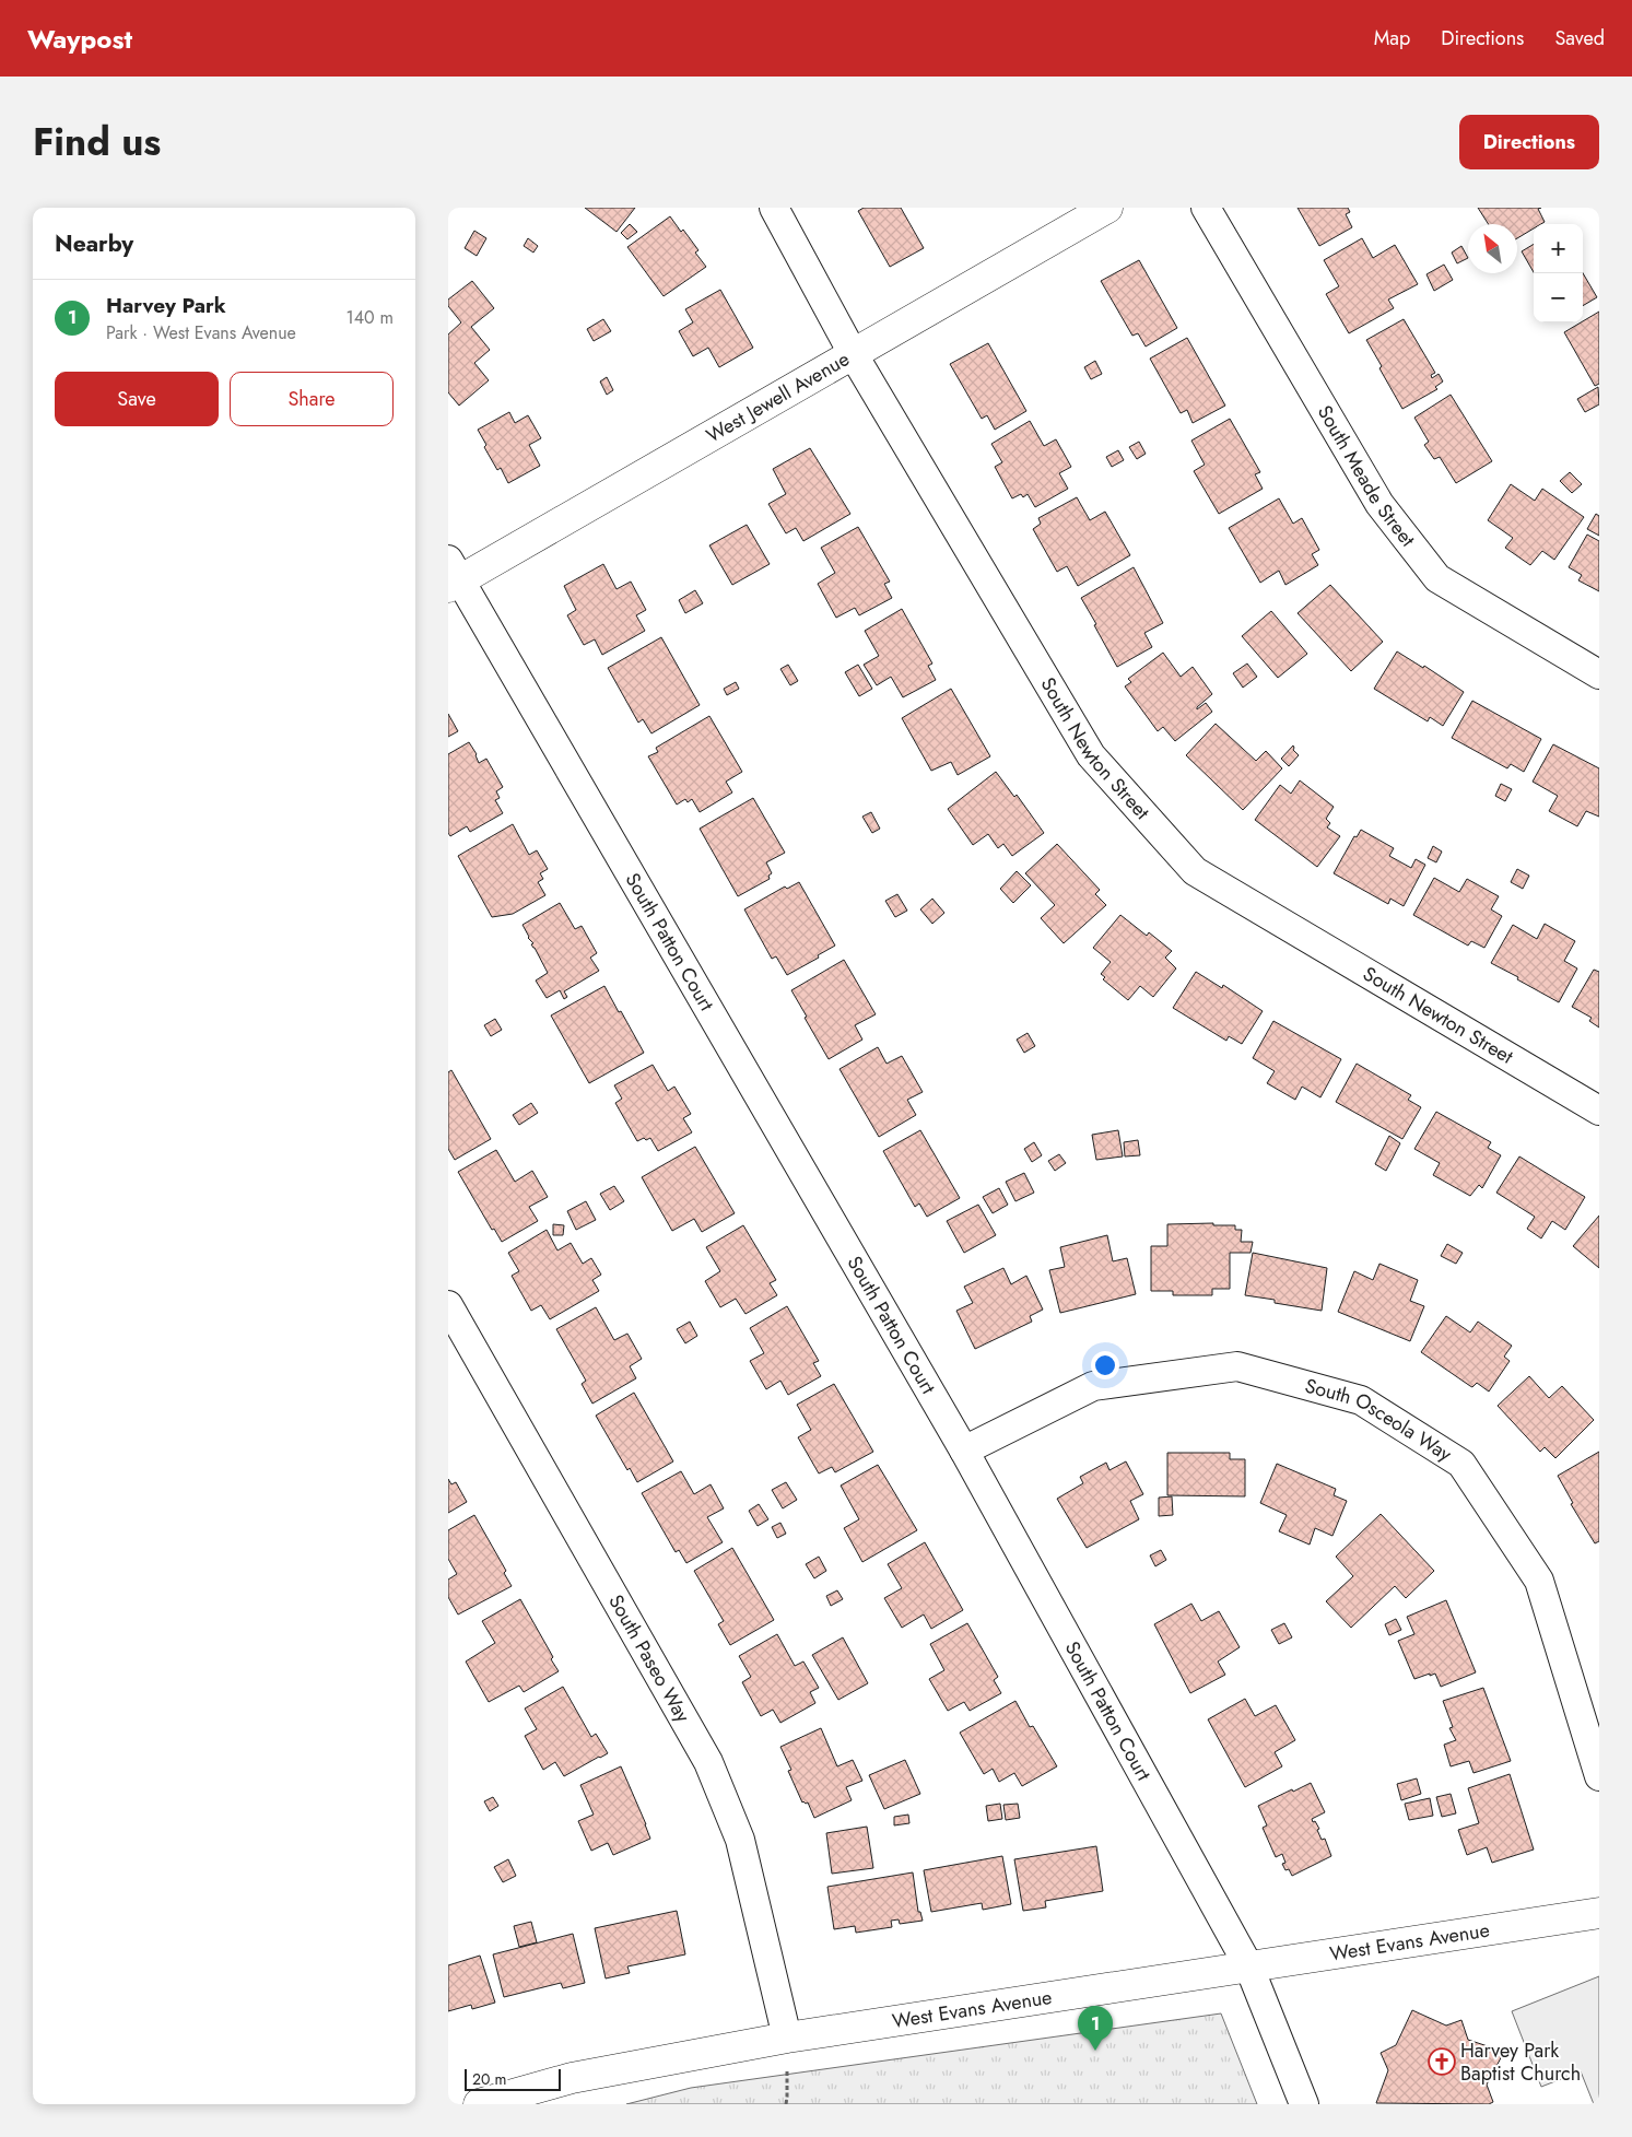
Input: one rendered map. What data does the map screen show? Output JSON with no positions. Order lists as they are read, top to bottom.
{
  "streets": {
    "main road": ["West Jewell Avenue", "West Evans Avenue"],
    "street": [
      "South Meade Street",
      "South Newton Street",
      "South Patton Court",
      "South Osceola Way",
      "South Paseo Way"
    ]
  },
  "crossings": [
    ["West Jewell Avenue", "South Newton Street"],
    ["West Jewell Avenue", "South Patton Court"],
    ["South Patton Court", "South Osceola Way"],
    ["South Patton Court", "West Evans Avenue"],
    ["South Paseo Way", "West Evans Avenue"]
  ],
  "places": {
    "church": ["Harvey Park Baptist Church"]
  },
  "scale_bar": "20 m",
  "north": "top left",
  "page": {
    "header": "Waypost",
    "nav": ["Map", "Directions", "Saved"],
    "title": "Find us",
    "buttons": [
      "Directions",
      ["Save", "Share"]
    ],
    "heading": "Nearby",
    "map_buttons": ["+", "−"],
    "list": [
      {
        "mark": "1",
        "name": "Harvey Park",
        "note": "Park · West Evans Avenue",
        "value": "140 m"
      }
    ],
    "pins": "1",
    "scale": "20 m"
  }
}
